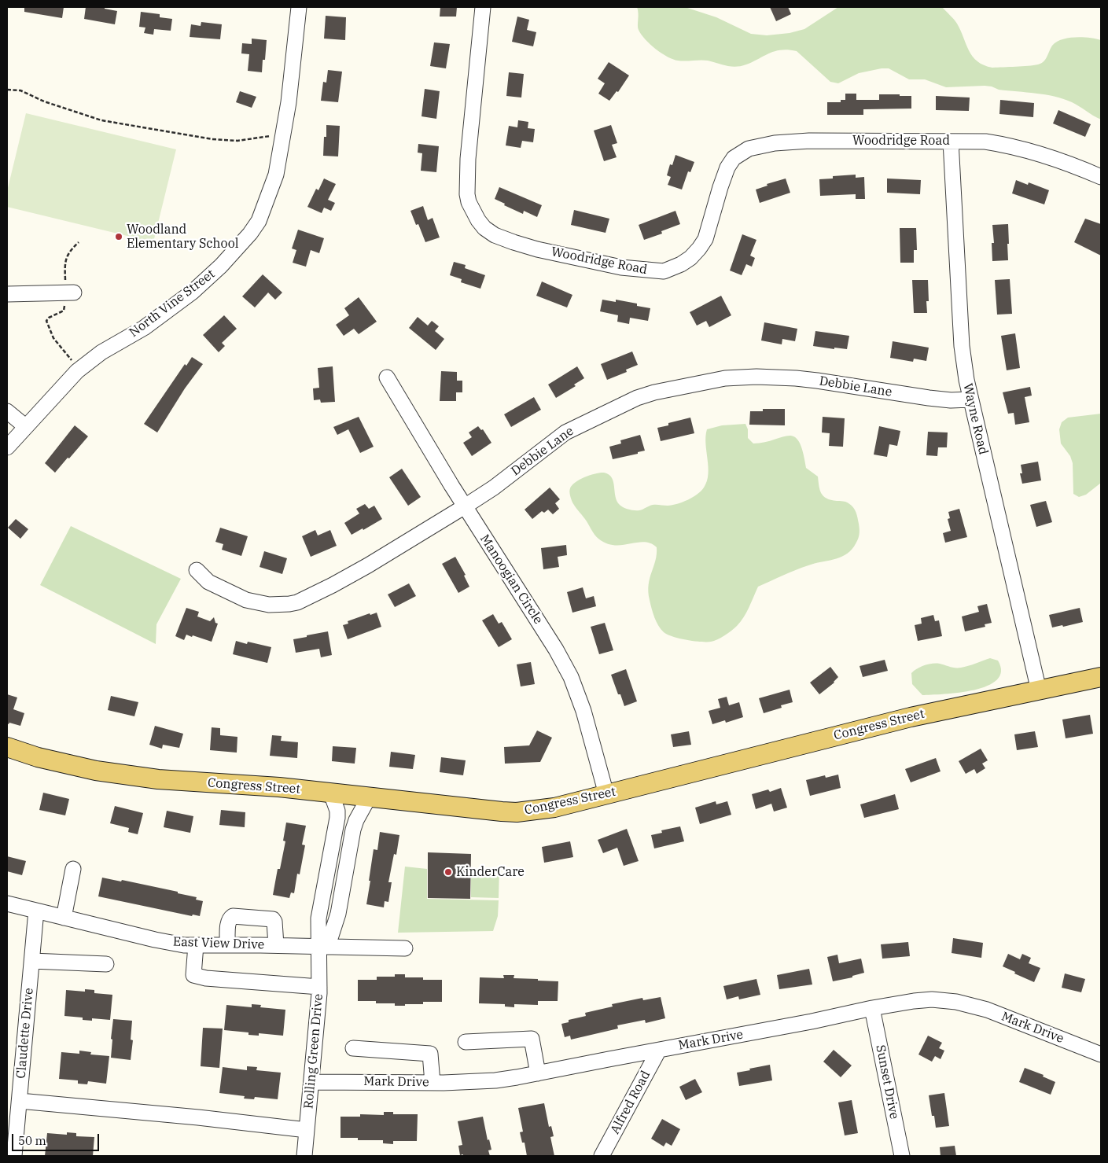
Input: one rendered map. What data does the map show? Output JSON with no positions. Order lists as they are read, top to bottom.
{
  "streets": {
    "main road": ["Congress Street"],
    "street": [
      "Woodridge Road",
      "North Vine Street",
      "Debbie Lane",
      "Wayne Road",
      "Manoogian Circle",
      "East View Drive",
      "Mark Drive",
      "Claudette Drive",
      "Rolling Green Drive",
      "Sunset Drive",
      "Alfred Road"
    ]
  },
  "crossings": [
    ["Woodridge Road", "Wayne Road"],
    ["Debbie Lane", "Wayne Road"],
    ["Debbie Lane", "Manoogian Circle"],
    ["Wayne Road", "Congress Street"],
    ["Manoogian Circle", "Congress Street"],
    ["Congress Street", "Rolling Green Drive"],
    ["East View Drive", "Claudette Drive"],
    ["East View Drive", "Rolling Green Drive"],
    ["Mark Drive", "Rolling Green Drive"],
    ["Mark Drive", "Sunset Drive"],
    ["Mark Drive", "Alfred Road"]
  ],
  "places": ["Woodland Elementary School", "KinderCare"],
  "scale_bar": "50 m"
}
